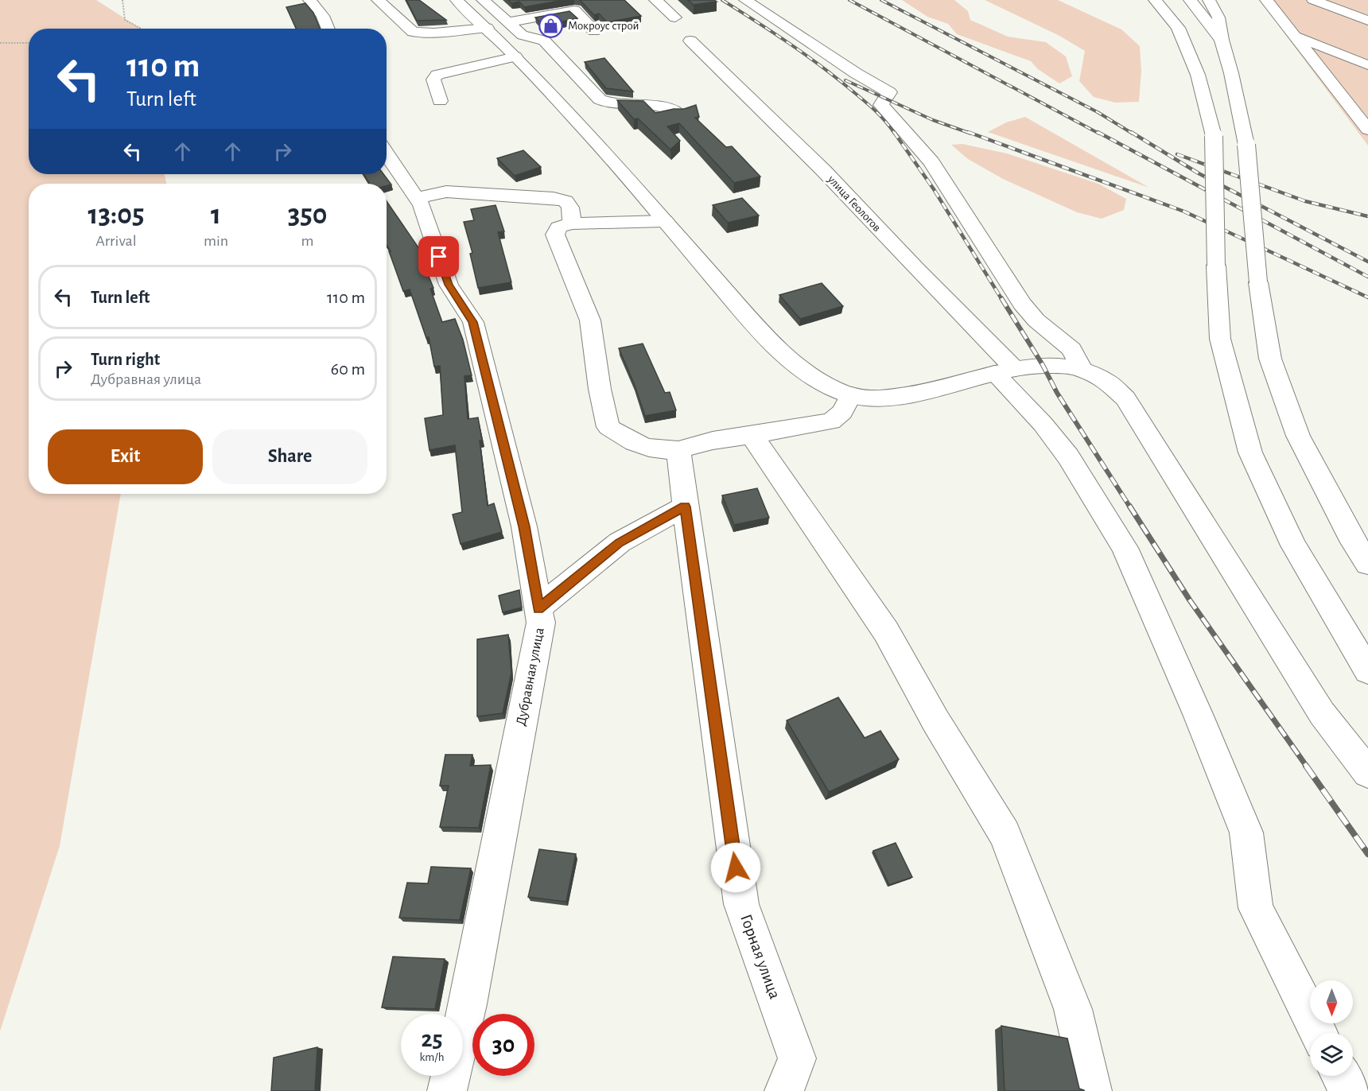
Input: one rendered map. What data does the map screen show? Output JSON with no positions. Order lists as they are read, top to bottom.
{
  "streets": {
    "main road": ["улица Геологов", "Дубравная улица", "Горная улица"]
  },
  "places": {
    "shop": ["Мокроус строй"]
  },
  "north": "bottom",
  "page": {
    "turn": ["110 m", "Turn left"],
    "eta": [
      "13:05",
      "Arrival",
      "1",
      "min",
      "350",
      "m"
    ],
    "list": [
      {
        "name": "Turn left",
        "value": "110 m"
      },
      {
        "name": "Turn right",
        "note": "Дубравная улица",
        "value": "60 m"
      }
    ],
    "buttons": ["Exit", "Share"],
    "speed": "25 km/h",
    "limit": "30"
  }
}
